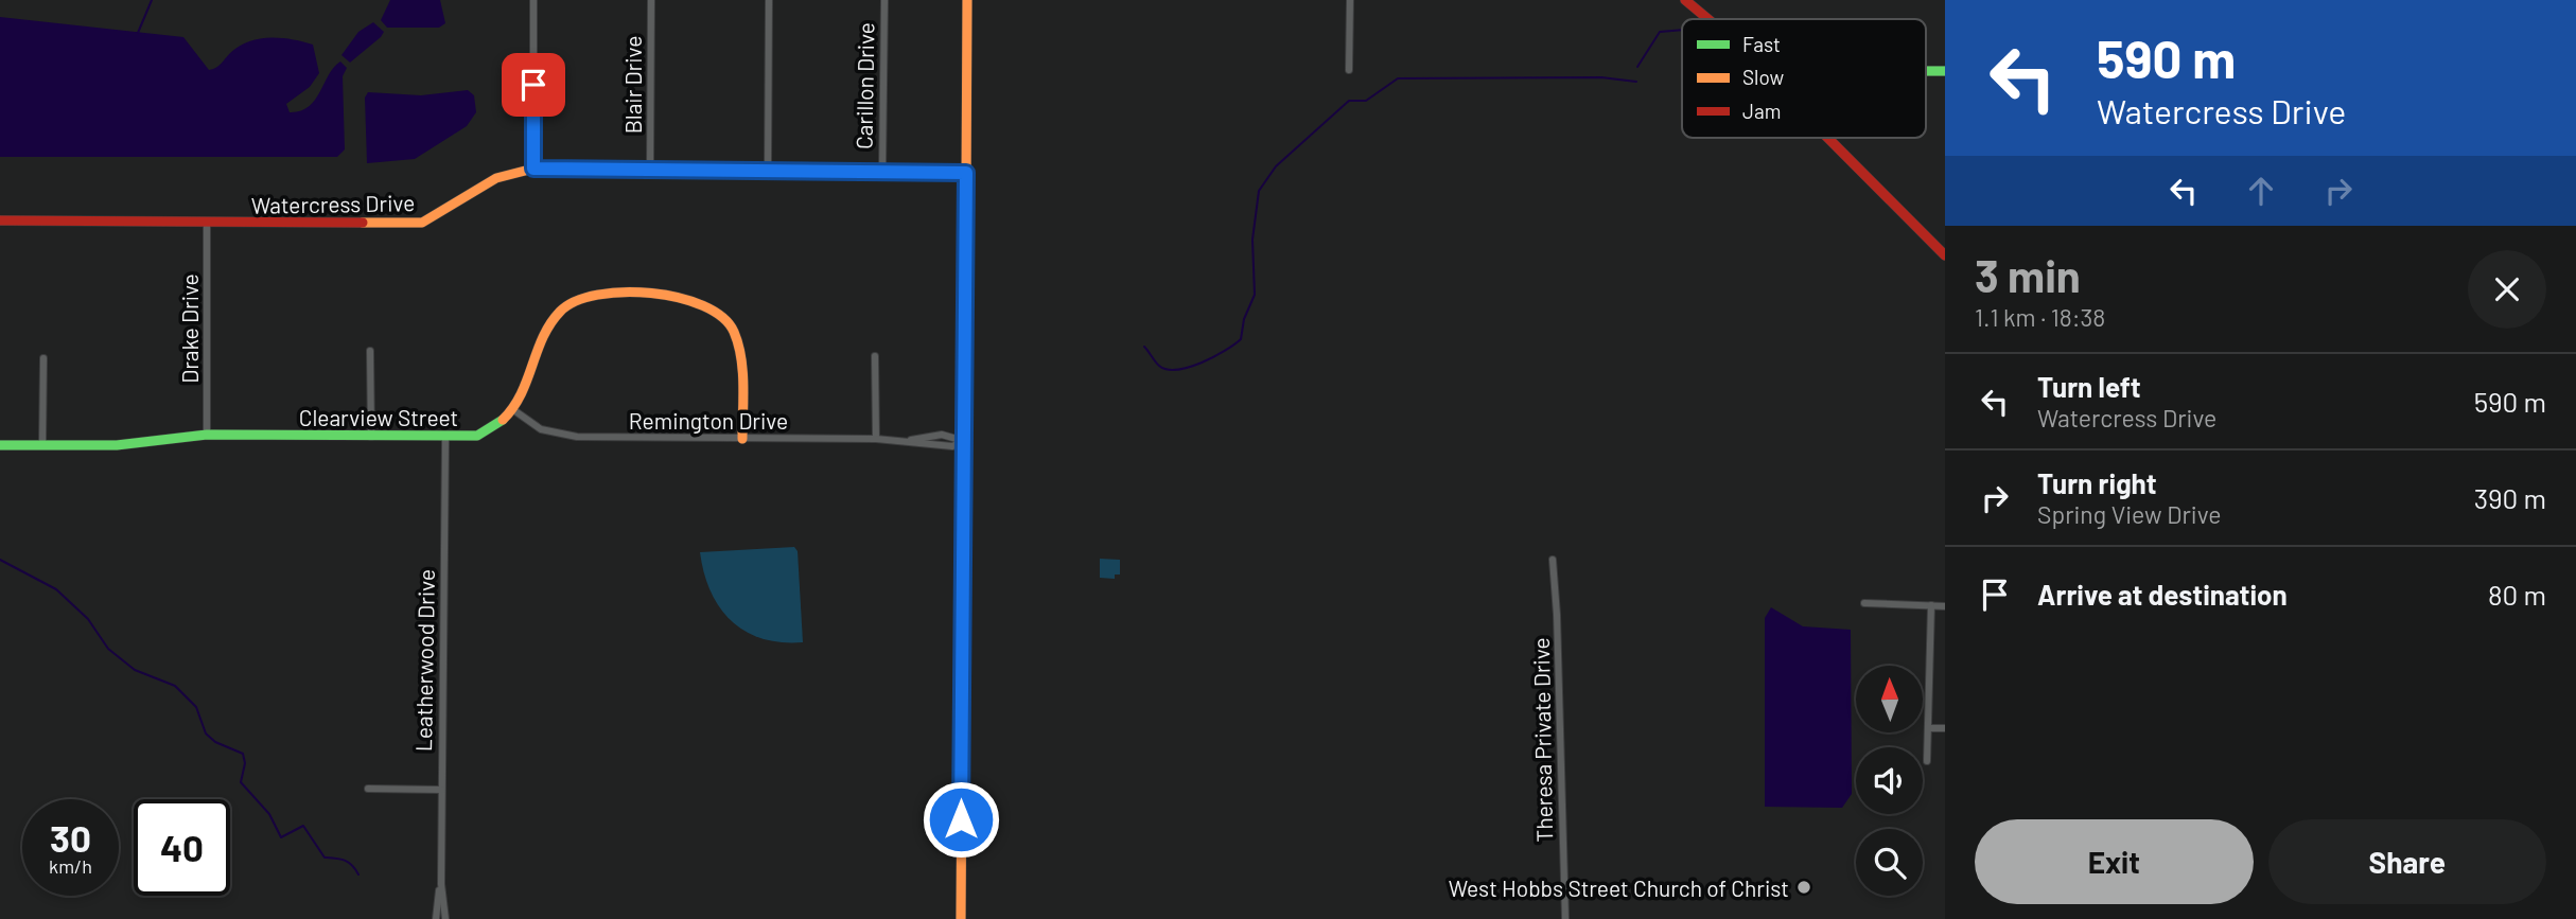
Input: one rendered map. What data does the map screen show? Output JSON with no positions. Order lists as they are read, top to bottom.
{
  "streets": {
    "street": [
      "Blair Drive",
      "Carillon Drive",
      "Watercress Drive",
      "Drake Drive",
      "Clearview Street",
      "Remington Drive",
      "Leatherwood Drive",
      "Theresa Private Drive"
    ]
  },
  "crossings": [
    ["Blair Drive", "Watercress Drive"],
    ["Carillon Drive", "Watercress Drive"],
    ["Watercress Drive", "Drake Drive"],
    ["Drake Drive", "Clearview Street"],
    ["Clearview Street", "Remington Drive"],
    ["Clearview Street", "Leatherwood Drive"]
  ],
  "places": ["West Hobbs Street Church of Christ"],
  "legend": ["Fast", "Slow", "Jam"],
  "north": "top",
  "page": {
    "turn": ["590 m", "Watercress Drive"],
    "heading": ["3 min", "1.1 km · 18:38"],
    "list": [
      {
        "name": "Turn left",
        "note": "Watercress Drive",
        "value": "590 m"
      },
      {
        "name": "Turn right",
        "note": "Spring View Drive",
        "value": "390 m"
      },
      {
        "name": "Arrive at destination",
        "value": "80 m"
      }
    ],
    "speed": "30 km/h",
    "limit": "40",
    "buttons": ["Exit", "Share"]
  }
}
